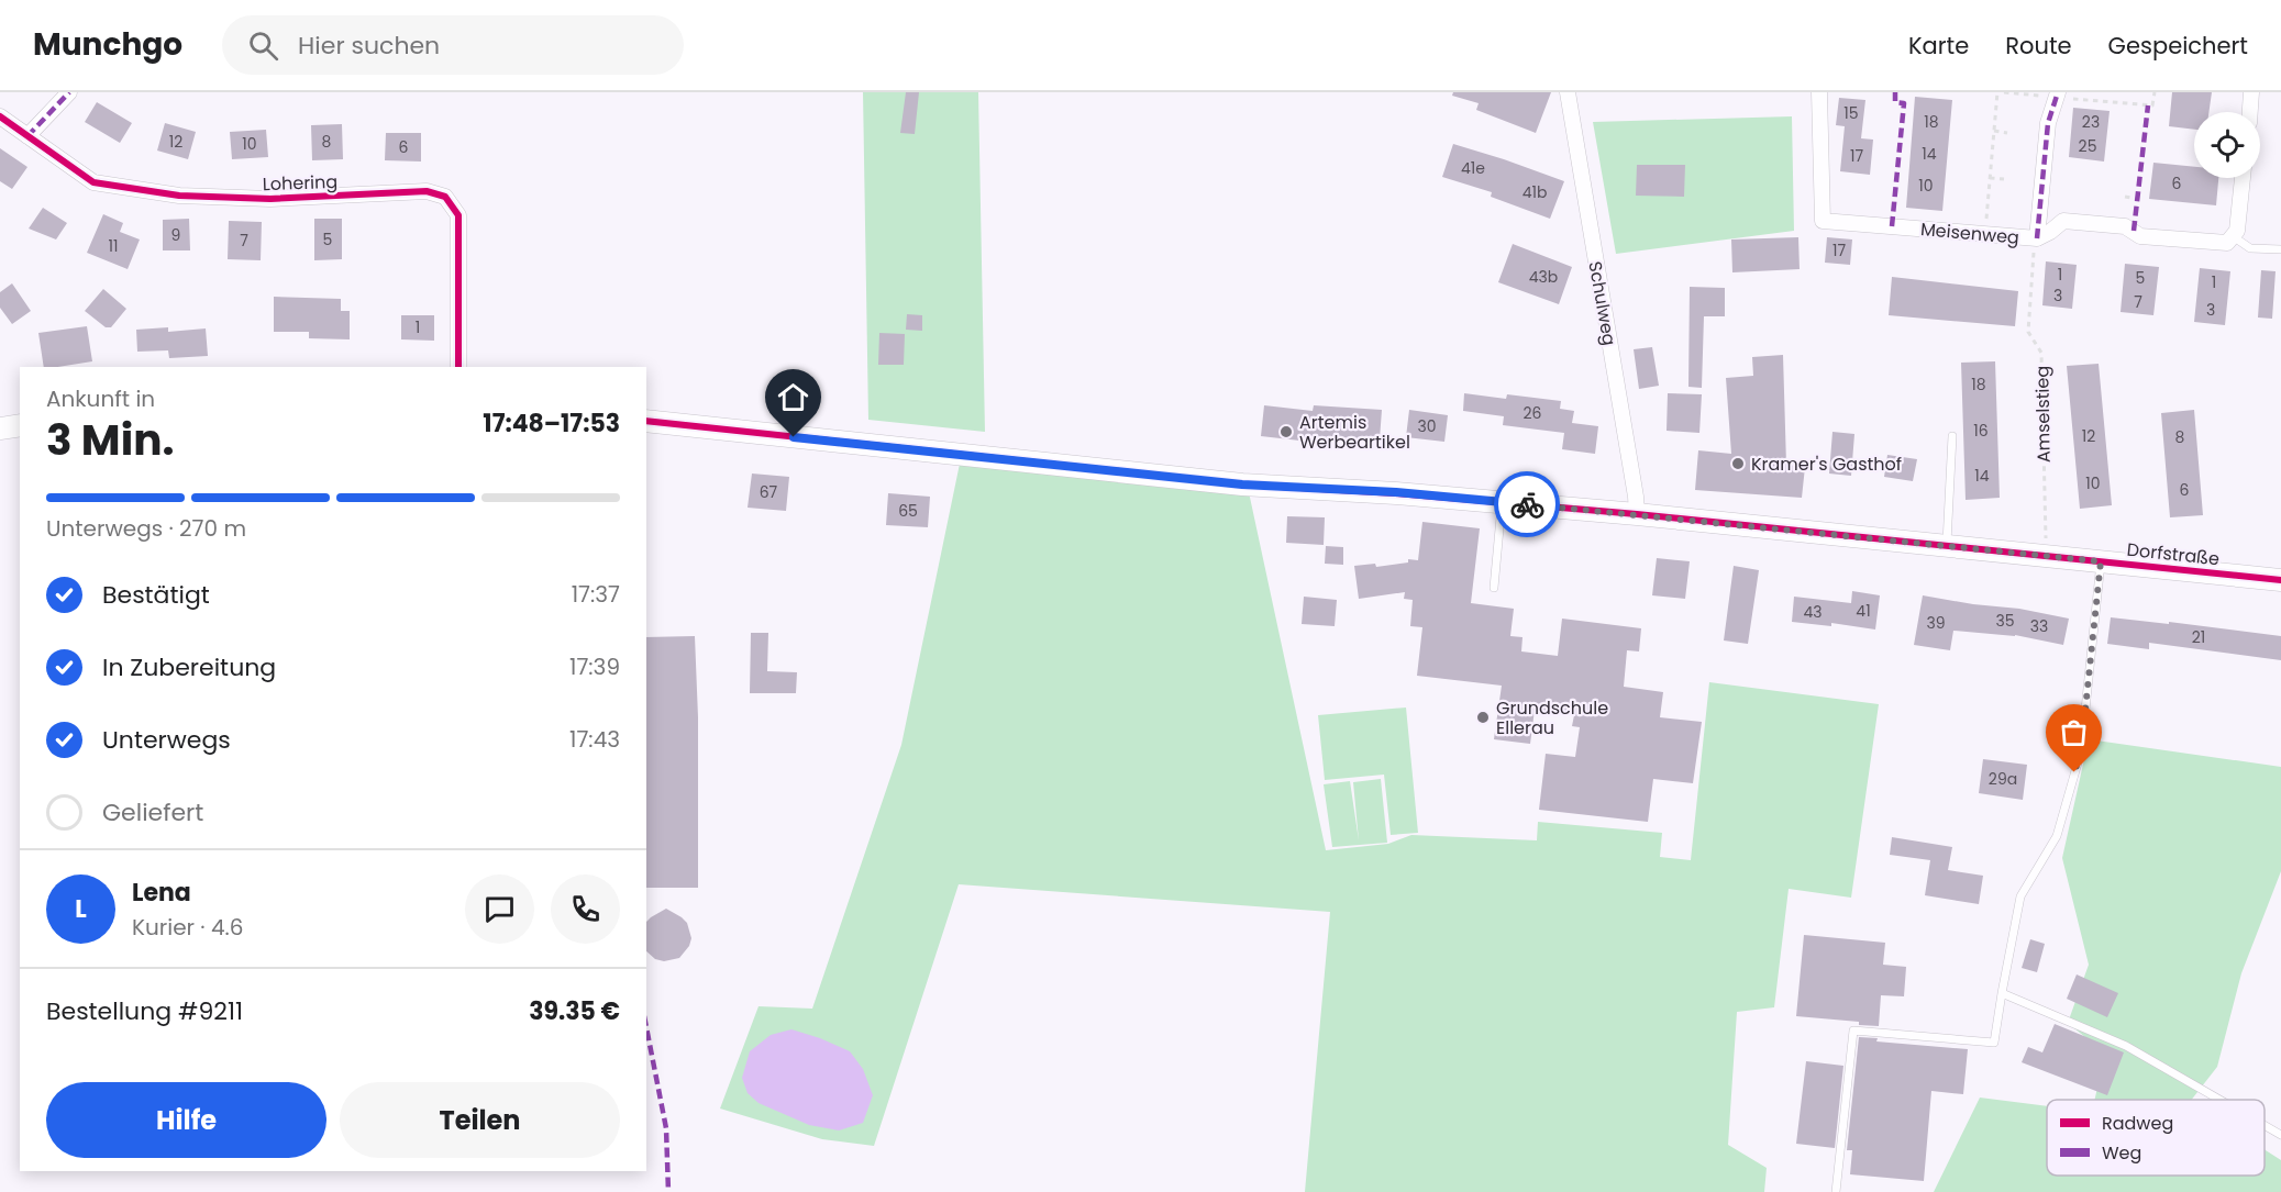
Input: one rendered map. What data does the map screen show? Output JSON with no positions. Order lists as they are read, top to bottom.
{
  "streets": {
    "street": [
      "Lohering",
      "Meisenweg",
      "Schulweg",
      "Dorfstraße"
    ],
    "path": ["Amselstieg"]
  },
  "crossings": [
    ["Meisenweg", "Amselstieg"],
    ["Schulweg", "Dorfstraße"],
    ["Amselstieg", "Dorfstraße"]
  ],
  "places": ["Artemis Werbeartikel", "Kramer's Gasthof", "Grundschule Ellerau"],
  "house_numbers": [
    "15",
    "18",
    "23",
    "12",
    "8",
    "10",
    "25",
    "6",
    "14",
    "17",
    "41e",
    "6",
    "10",
    "41b",
    "9",
    "5",
    "7",
    "11",
    "17",
    "1",
    "43b",
    "5",
    "1",
    "3",
    "7",
    "3",
    "1",
    "18",
    "26",
    "30",
    "16",
    "12",
    "8",
    "14",
    "10",
    "6",
    "67",
    "65",
    "41",
    "43",
    "35",
    "39",
    "33",
    "21",
    "29a"
  ],
  "legend": ["Radweg", "Weg"],
  "page": {
    "header": "Munchgo",
    "search": "Hier suchen",
    "nav": ["Karte", "Route", "Gespeichert"],
    "heading": ["3 Min.", "Ankunft in", "17:48–17:53"],
    "panel": [
      "Lena",
      "Kurier · 4.6",
      "Bestellung #9211",
      "39.35 €"
    ],
    "bar": "Unterwegs · 270 m",
    "list": [
      ["Bestätigt", "17:37"],
      ["In Zubereitung", "17:39"],
      ["Unterwegs", "17:43"],
      "Geliefert"
    ],
    "round": "L",
    "buttons": ["Hilfe", "Teilen"]
  }
}
